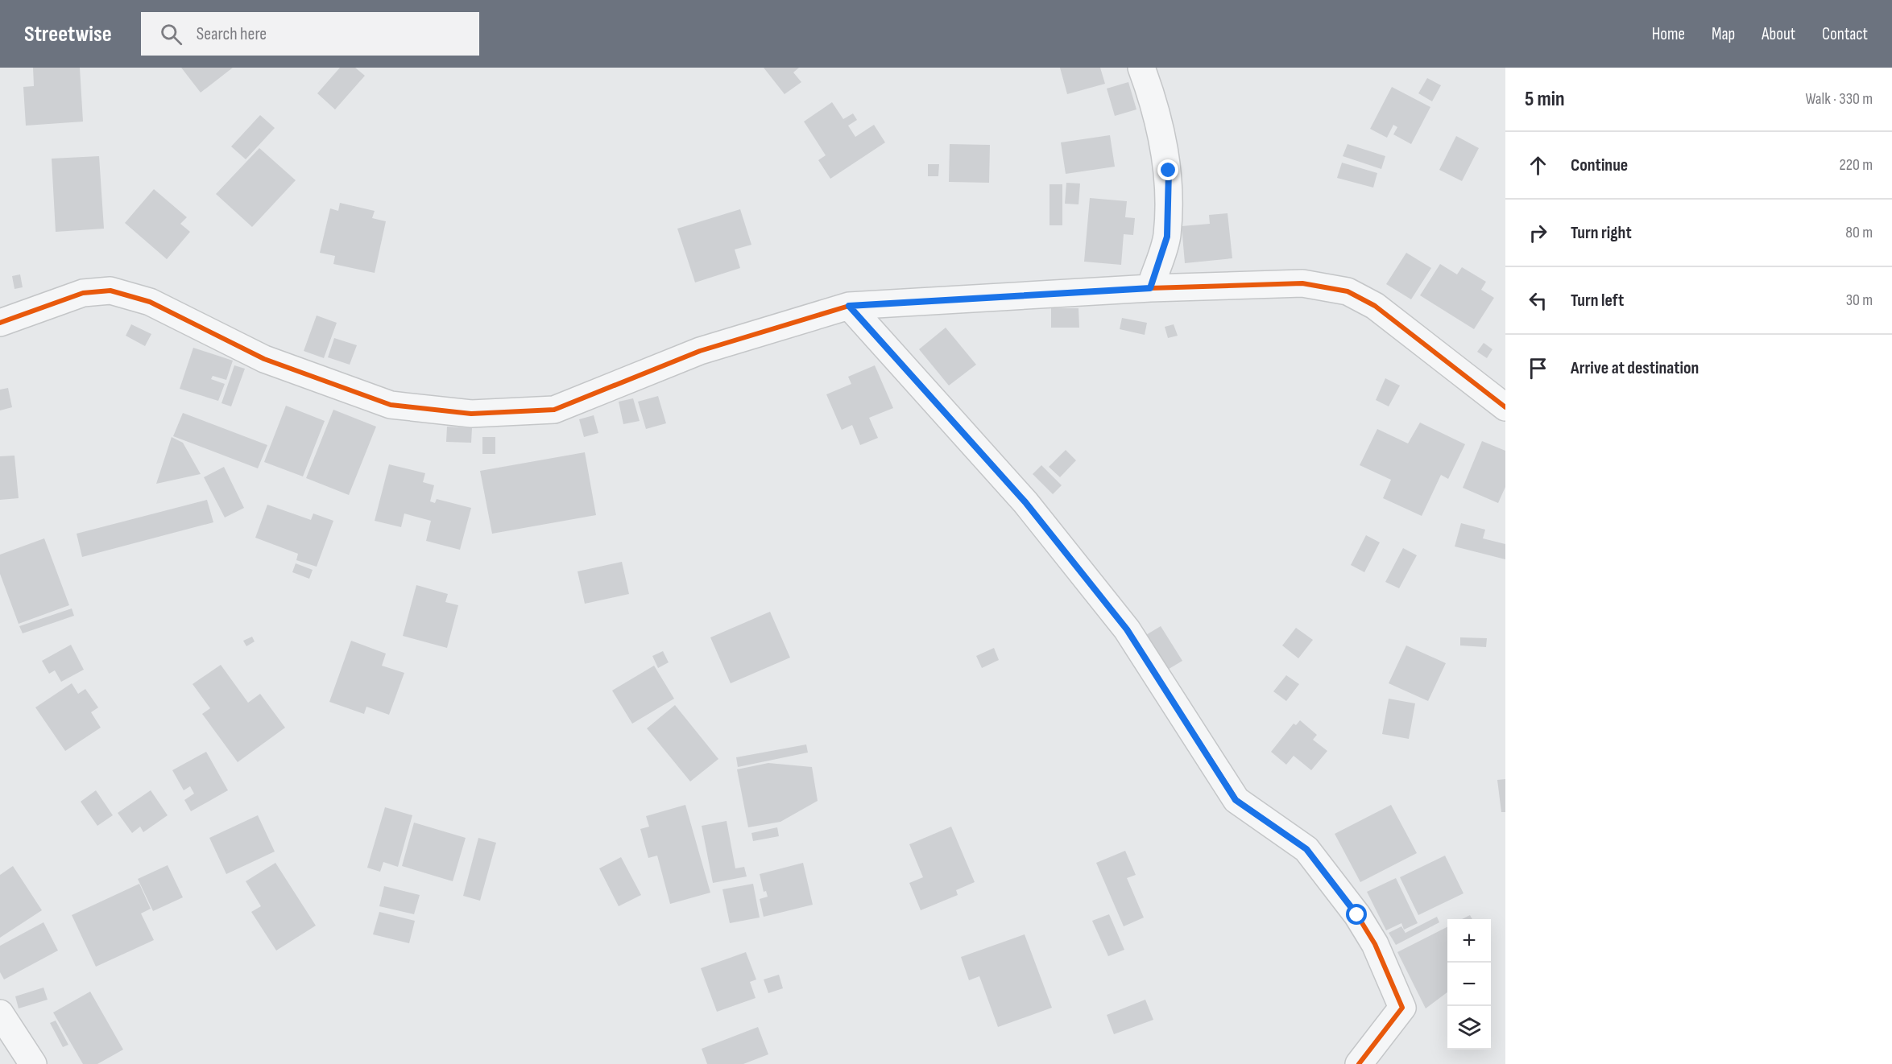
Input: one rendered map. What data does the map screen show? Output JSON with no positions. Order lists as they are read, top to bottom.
{
  "page": {
    "header": "Streetwise",
    "search": "Search here",
    "nav": [
      "Home",
      "Map",
      "About",
      "Contact"
    ],
    "heading": ["5 min", "Walk · 330 m"],
    "list": [
      ["Continue", "220 m"],
      ["Turn right", "80 m"],
      ["Turn left", "30 m"],
      "Arrive at destination"
    ],
    "map_buttons": ["+", "−"]
  }
}
